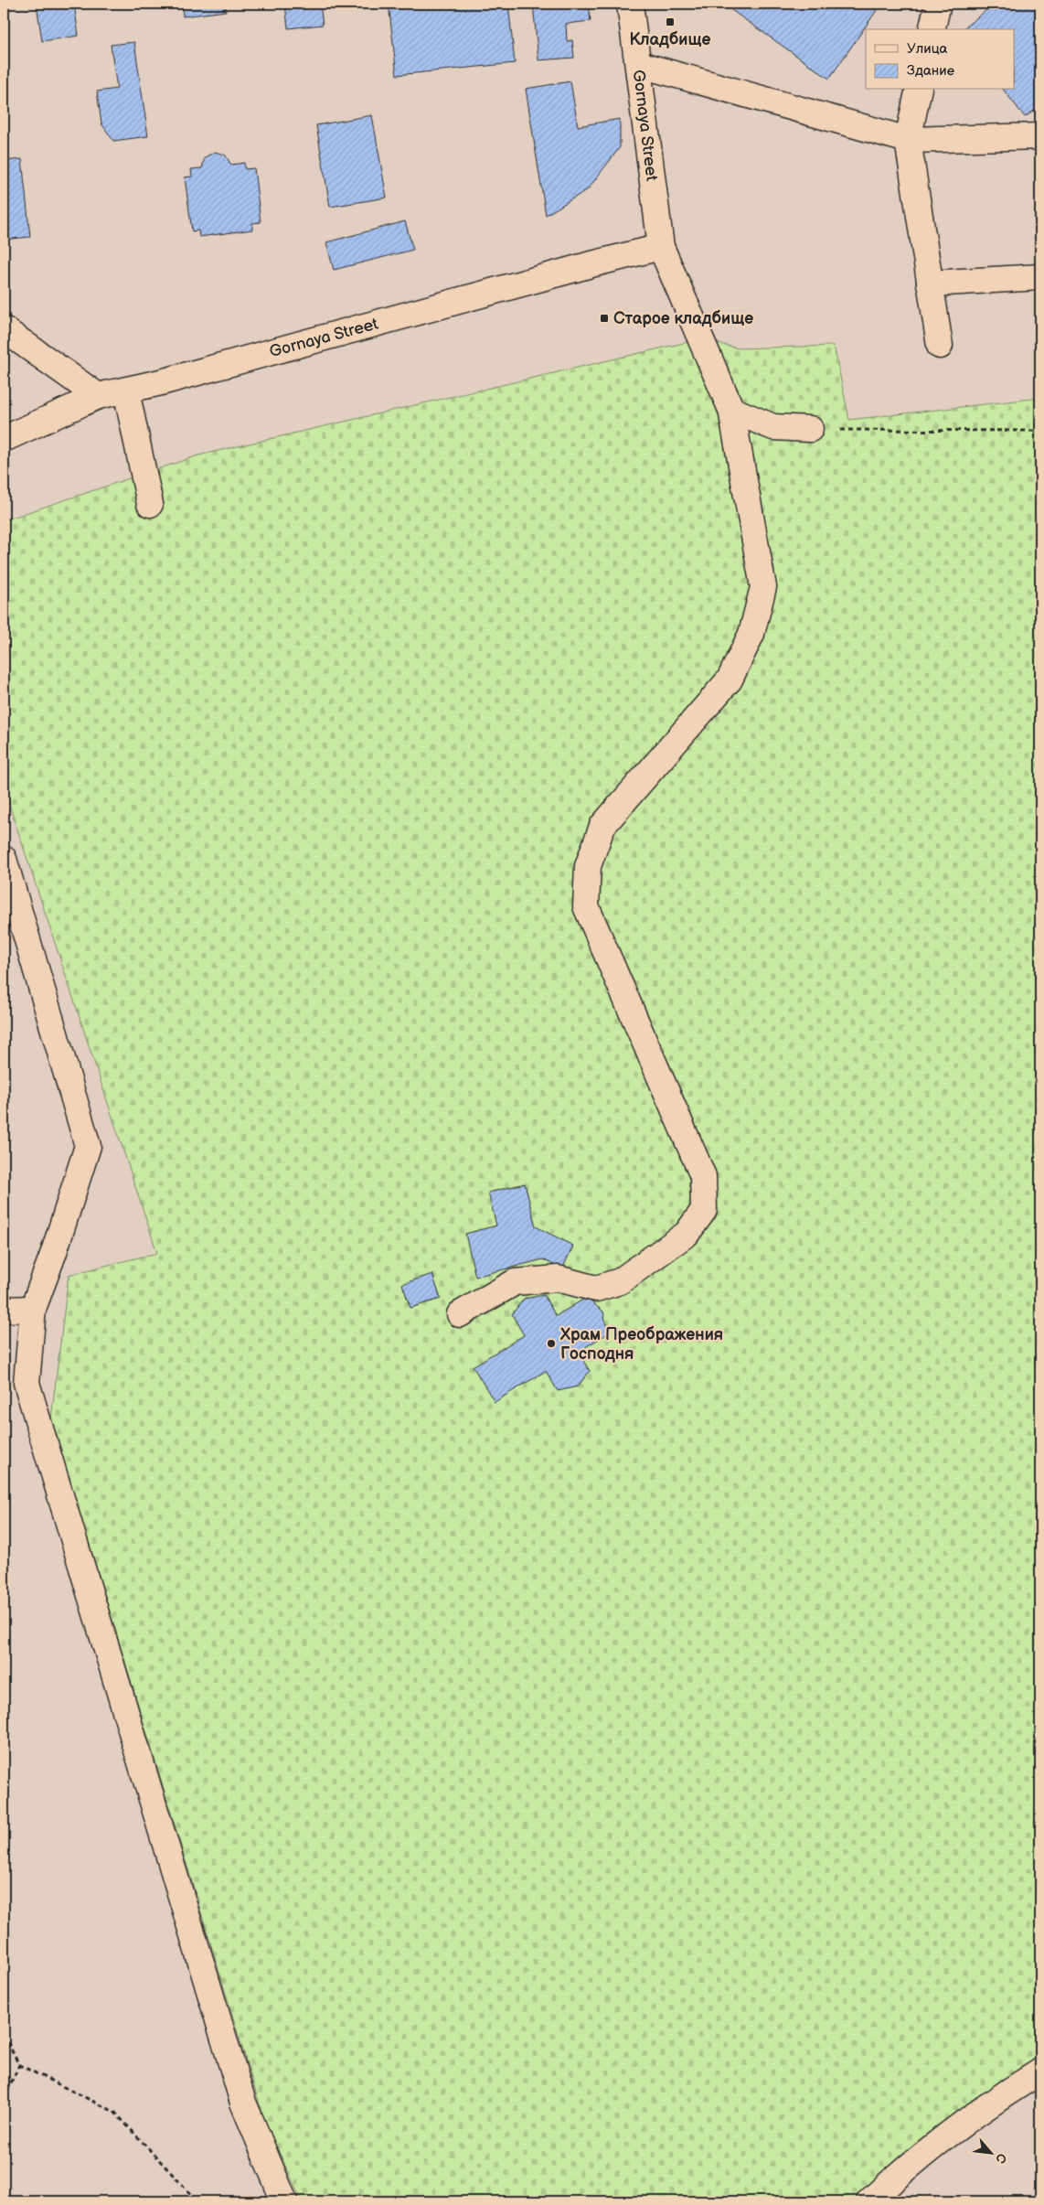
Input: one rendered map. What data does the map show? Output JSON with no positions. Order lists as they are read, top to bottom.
{
  "streets": {
    "street": ["Gornaya Street"]
  },
  "places": {
    "transit": ["Кладбище", "Старое кладбище"],
    "other": ["Храм Преображения Господня"]
  },
  "legend": ["Улица", "Здание"],
  "north": "bottom right"
}
